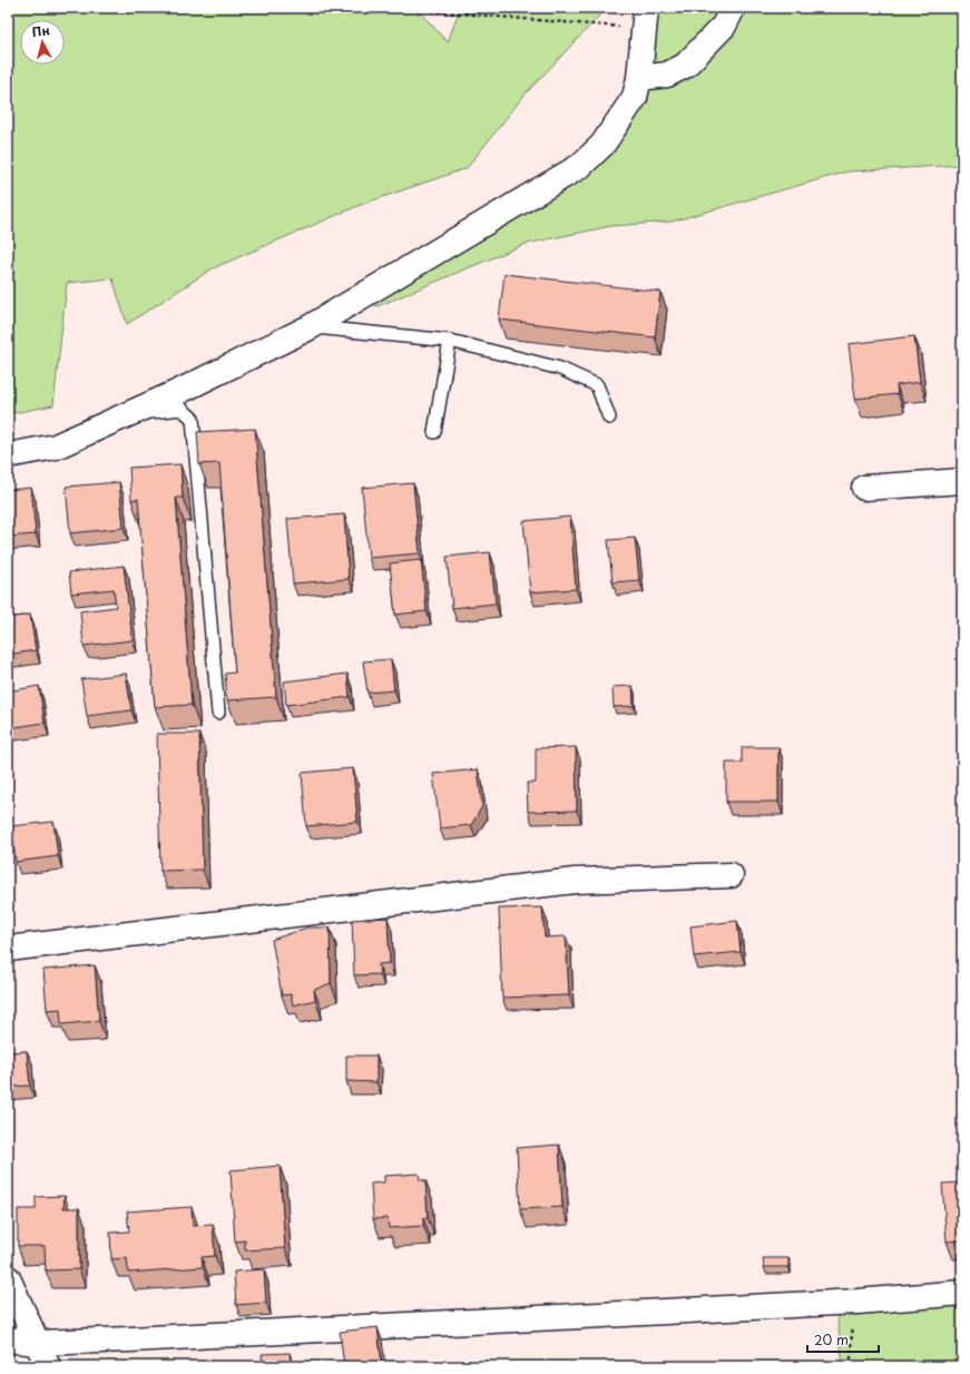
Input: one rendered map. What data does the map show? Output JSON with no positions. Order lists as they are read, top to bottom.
{
  "scale_bar": "20 m",
  "north": "top"
}
